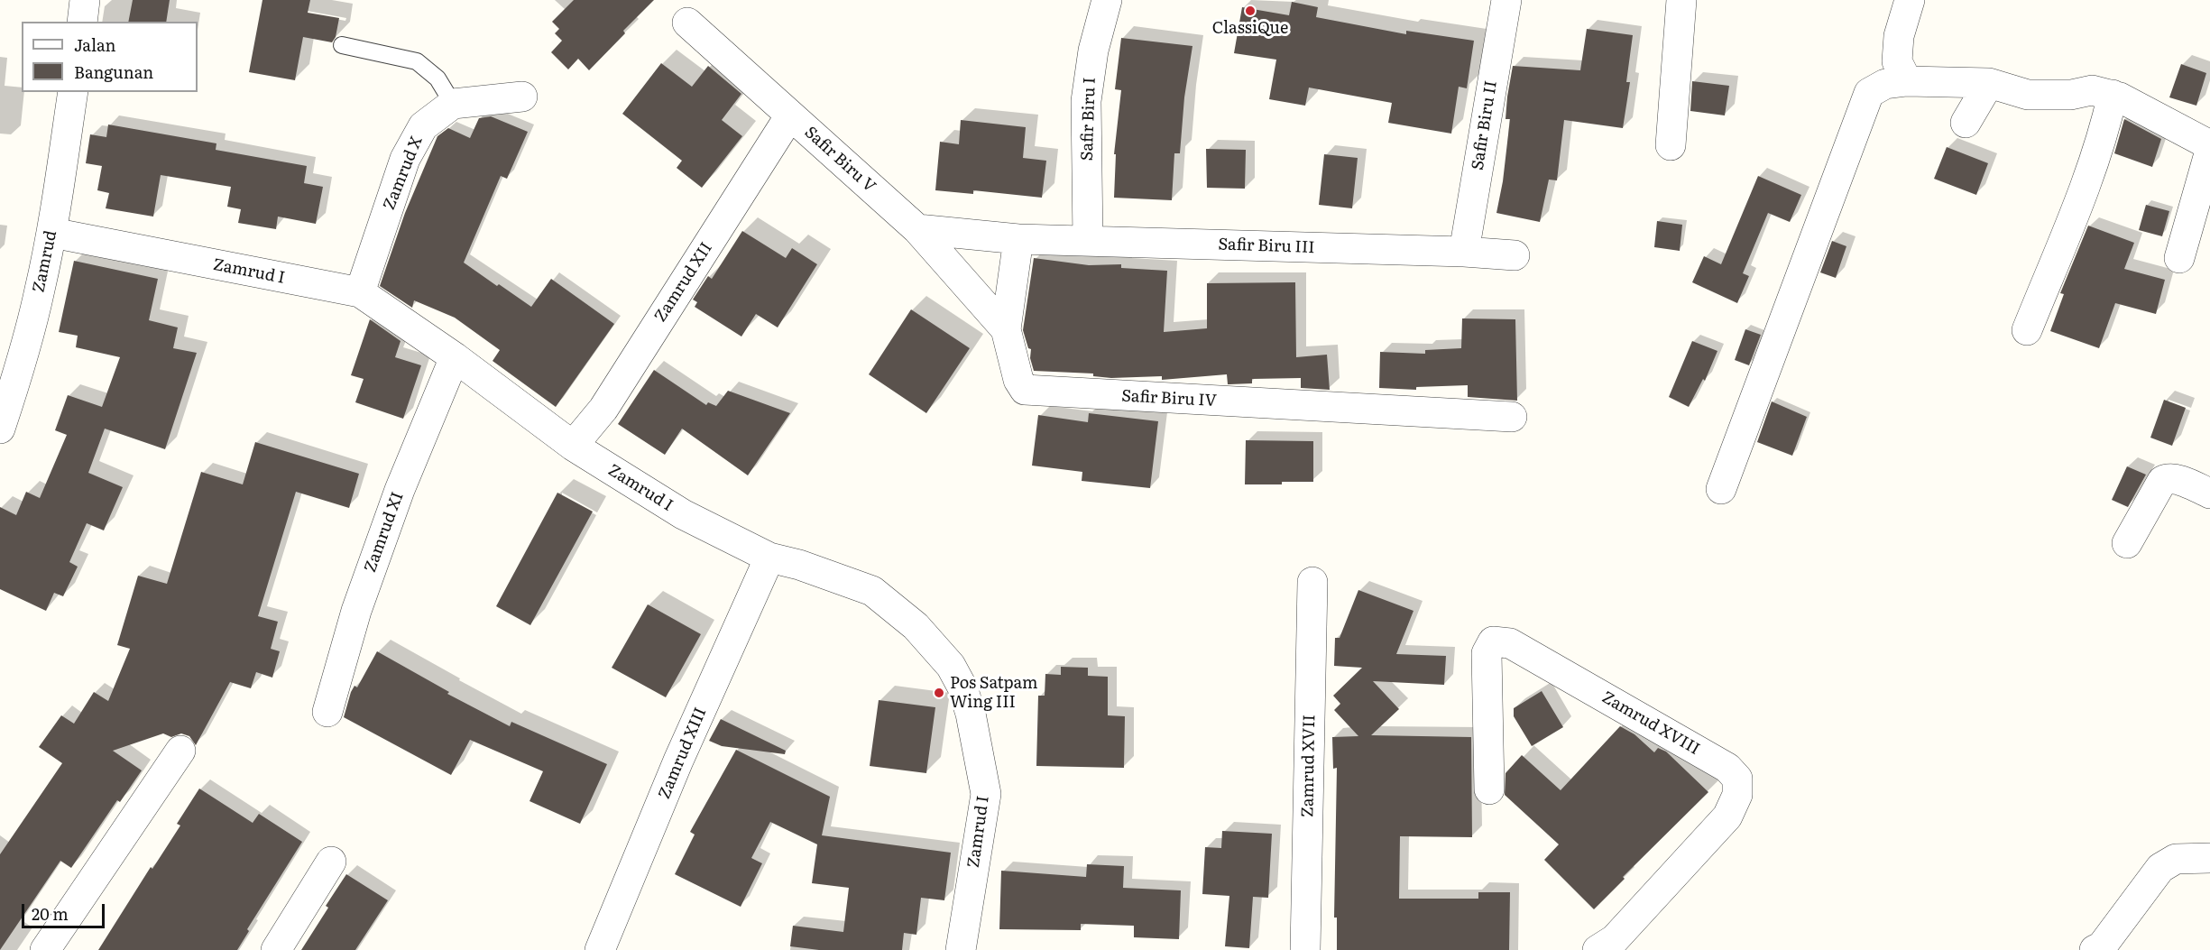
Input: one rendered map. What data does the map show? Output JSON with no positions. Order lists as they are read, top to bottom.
{
  "streets": {
    "street": [
      "Safir Biru I",
      "Safir Biru II",
      "Safir Biru V",
      "Zamrud X",
      "Safir Biru III",
      "Zamrud",
      "Zamrud I",
      "Zamrud XII",
      "Safir Biru IV",
      "Zamrud XI",
      "Zamrud XVIII",
      "Zamrud XIII",
      "Zamrud XVII"
    ]
  },
  "crossings": [
    ["Safir Biru I", "Safir Biru III"],
    ["Safir Biru II", "Safir Biru III"],
    ["Safir Biru V", "Zamrud XII"],
    ["Safir Biru V", "Safir Biru IV"],
    ["Zamrud X", "Zamrud I"],
    ["Zamrud", "Zamrud I"],
    ["Zamrud I", "Zamrud XII"],
    ["Zamrud I", "Zamrud XI"],
    ["Zamrud I", "Zamrud XIII"]
  ],
  "places": ["ClassiQue", "Pos Satpam Wing III"],
  "legend": ["Jalan", "Bangunan"],
  "scale_bar": "20 m"
}
